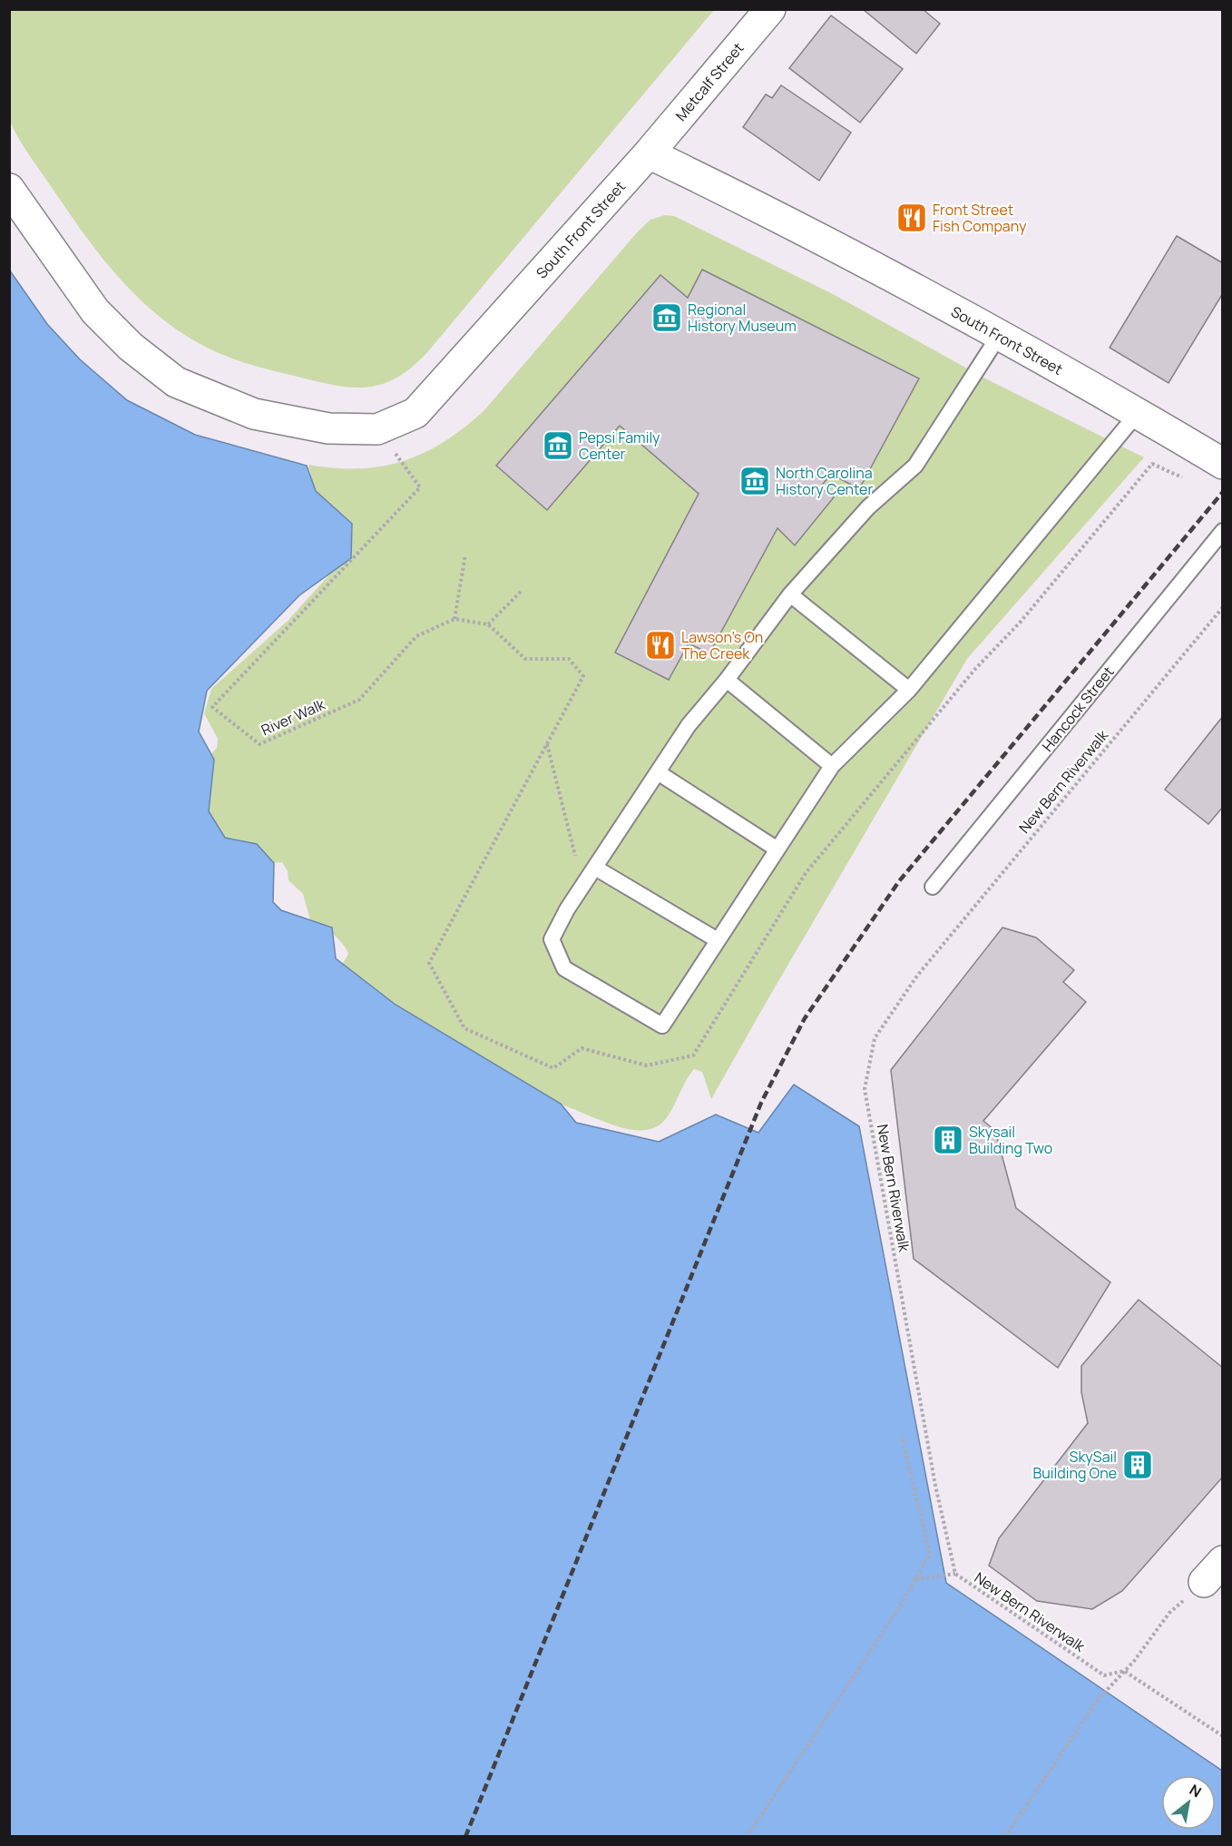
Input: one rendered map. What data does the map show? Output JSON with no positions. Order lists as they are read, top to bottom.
{
  "streets": {
    "street": ["Metcalf Street", "South Front Street"],
    "lane": ["Hancock Street"],
    "path": ["River Walk", "New Bern Riverwalk"]
  },
  "crossings": [
    ["Metcalf Street", "South Front Street"],
    ["South Front Street", "River Walk"]
  ],
  "places": {
    "restaurant": ["Front Street Fish Company", "Lawson's On The Creek"],
    "museum": ["Regional History Museum", "Pepsi Family Center", "North Carolina History Center"],
    "building": ["Skysail Building Two", "SkySail Building One"]
  },
  "north": "top right"
}
